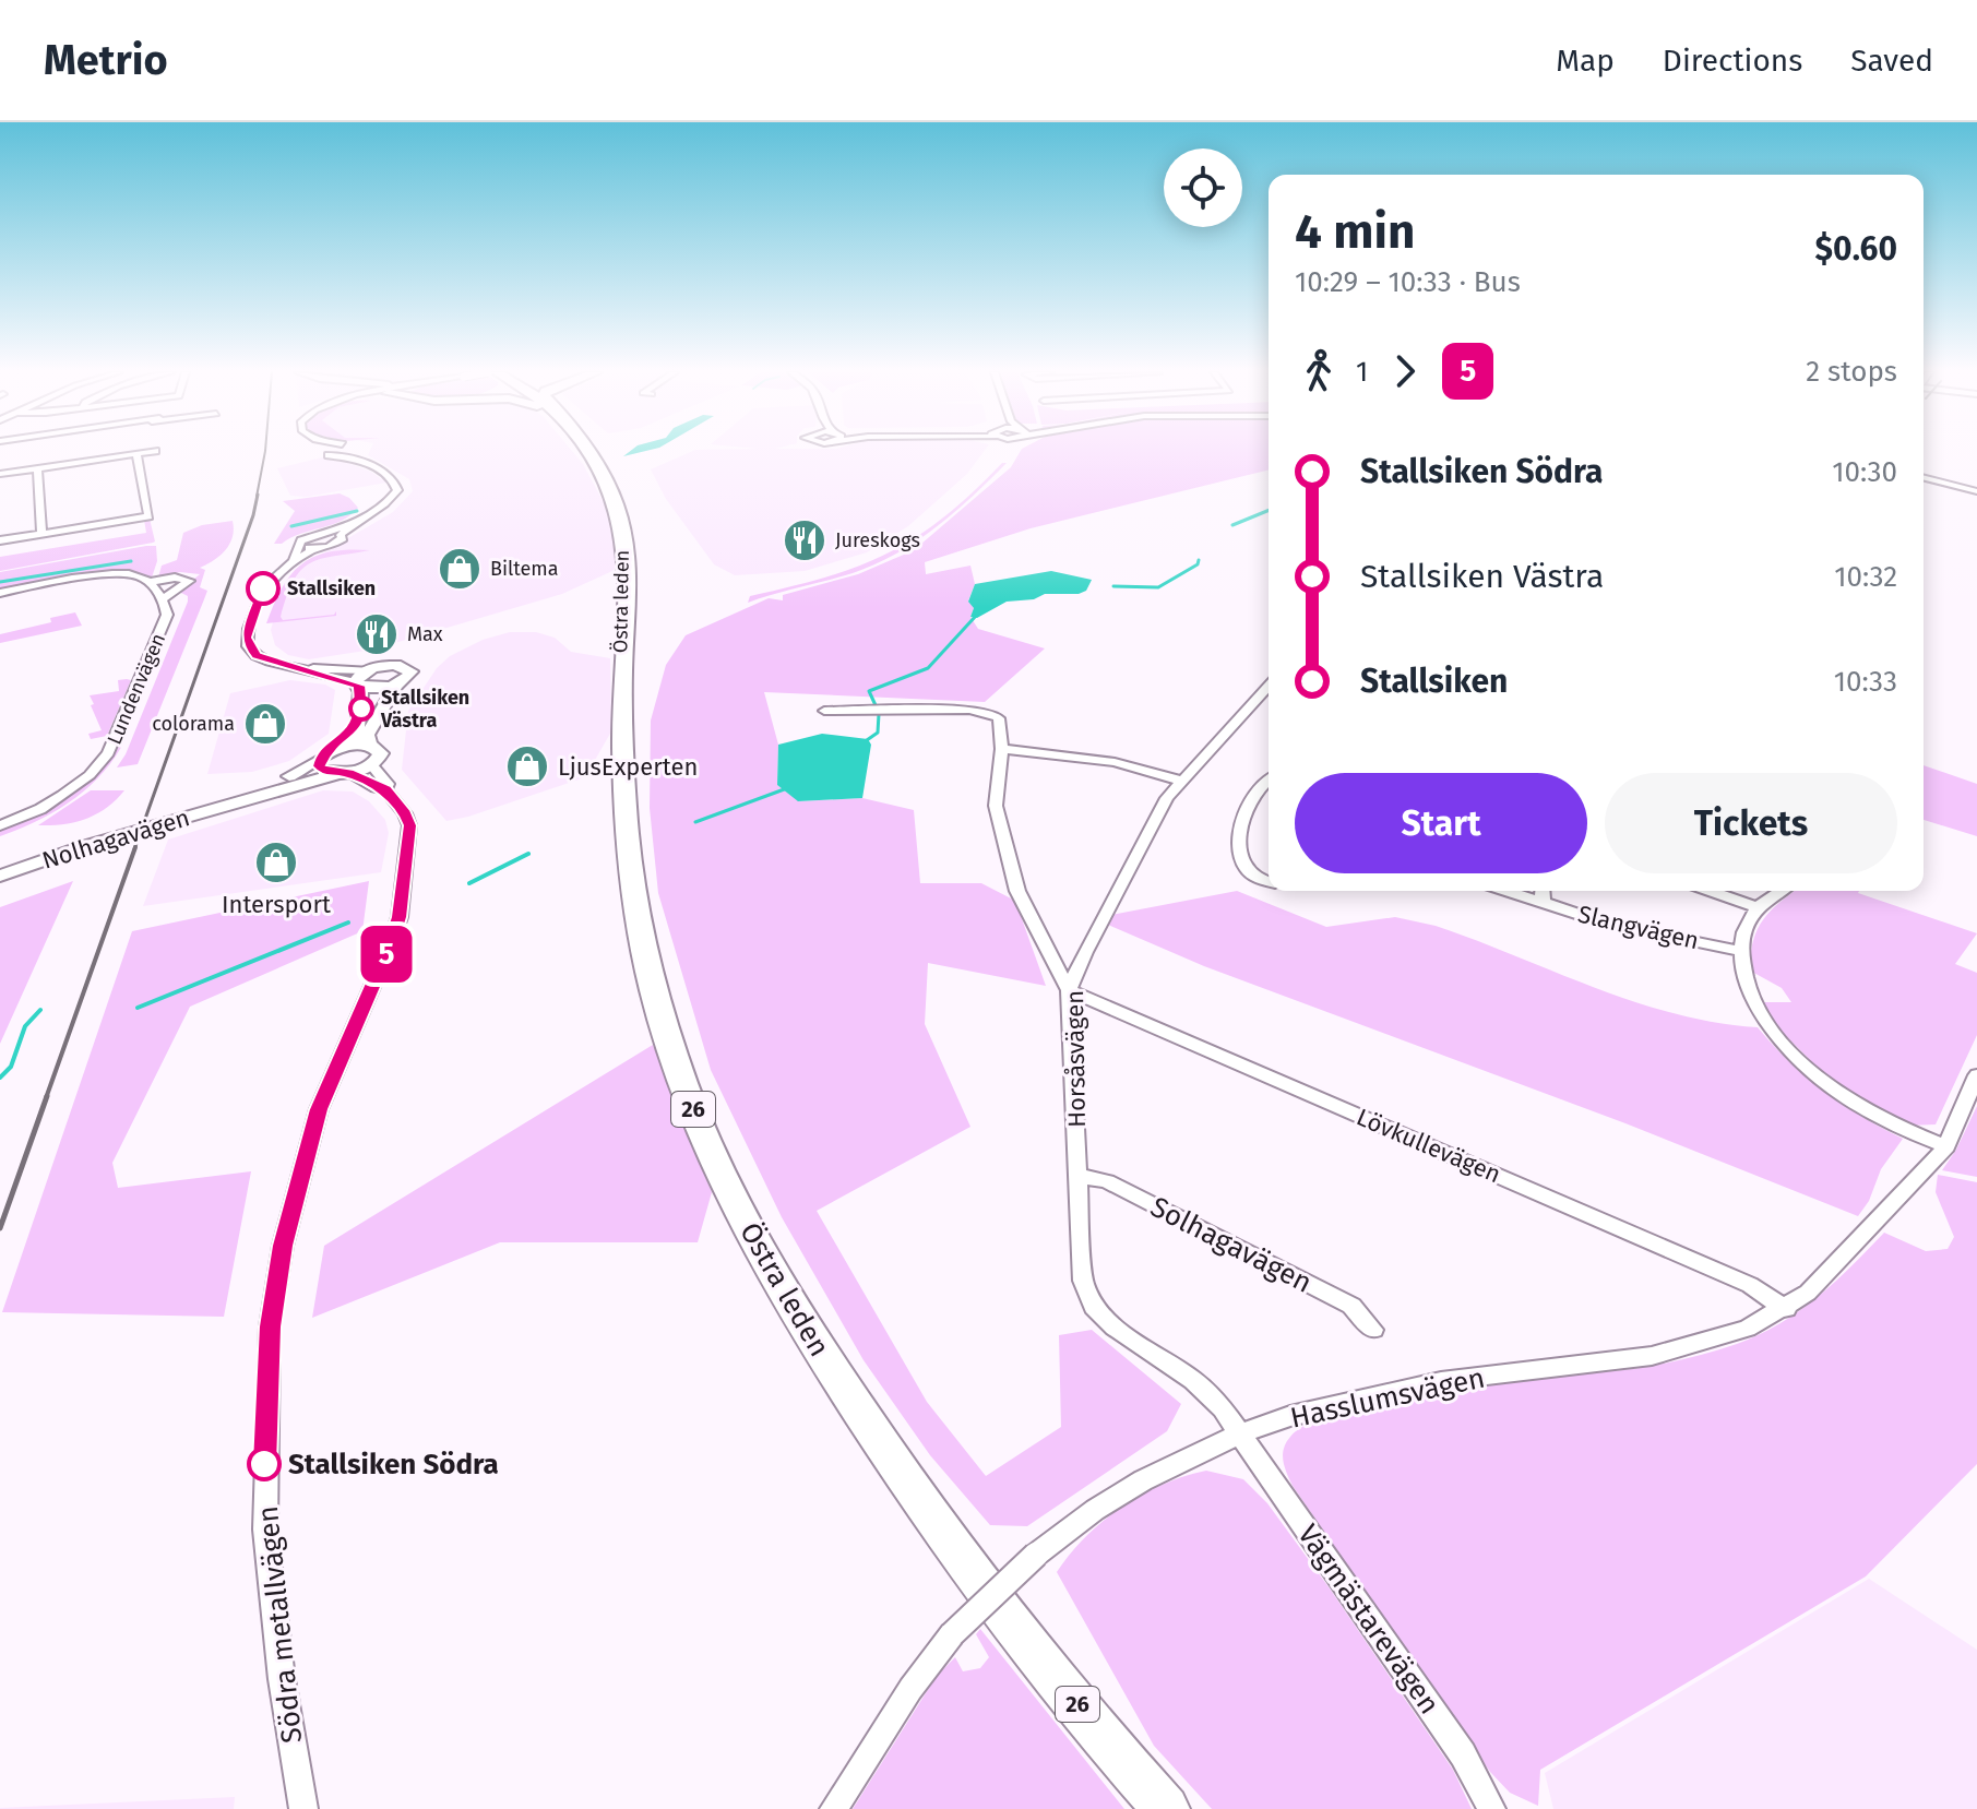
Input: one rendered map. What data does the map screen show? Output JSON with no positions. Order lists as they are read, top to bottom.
{
  "streets": {
    "highway": ["Östra leden", "26"],
    "street": [
      "Lundenvägen",
      "Nolhagavägen",
      "Slangvägen",
      "Horsåsvägen",
      "Lövkullevägen",
      "Solhagavägen",
      "Hasslumsvägen",
      "Vägmästarevägen",
      "Södra metallvägen"
    ]
  },
  "crossings": [
    ["Nolhagavägen", "Södra metallvägen"],
    ["Horsåsvägen", "Lövkullevägen"],
    ["Horsåsvägen", "Solhagavägen"],
    ["Horsåsvägen", "Hasslumsvägen"],
    ["Horsåsvägen", "Vägmästarevägen"],
    ["Lövkullevägen", "Hasslumsvägen"],
    ["Hasslumsvägen", "Vägmästarevägen"]
  ],
  "places": {
    "restaurant": ["Jureskogs", "Max"],
    "shop": [
      "Biltema",
      "colorama",
      "LjusExperten",
      "Intersport"
    ],
    "other": ["Stallsiken", "Stallsiken Västra", "Stallsiken Södra"]
  },
  "lines": ["bus line 5"],
  "page": {
    "header": "Metrio",
    "nav": ["Map", "Directions", "Saved"],
    "on_map": "5",
    "heading": ["4 min", "10:29 – 10:33 · Bus", "$0.60"],
    "legs": ["1", "5", "2 stops"],
    "list": [
      {
        "name": "Stallsiken Södra",
        "value": "10:30"
      },
      {
        "name": "Stallsiken Västra",
        "value": "10:32"
      },
      {
        "name": "Stallsiken",
        "value": "10:33"
      }
    ],
    "buttons": ["Start", "Tickets"]
  }
}
